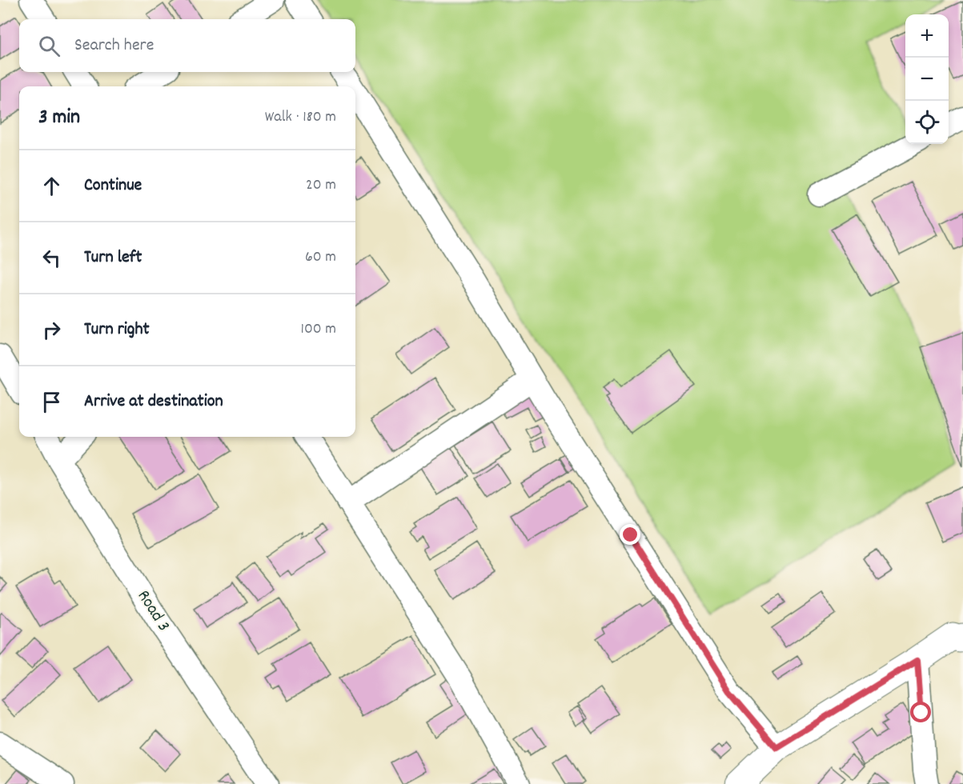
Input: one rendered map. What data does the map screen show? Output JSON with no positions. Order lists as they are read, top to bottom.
{
  "streets": {
    "street": ["Road 3"]
  },
  "page": {
    "map_buttons": ["+", "−"],
    "search": "Search here",
    "heading": ["3 min", "Walk · 180 m"],
    "list": [
      ["Continue", "20 m"],
      ["Turn left", "60 m"],
      ["Turn right", "100 m"],
      "Arrive at destination"
    ]
  }
}
